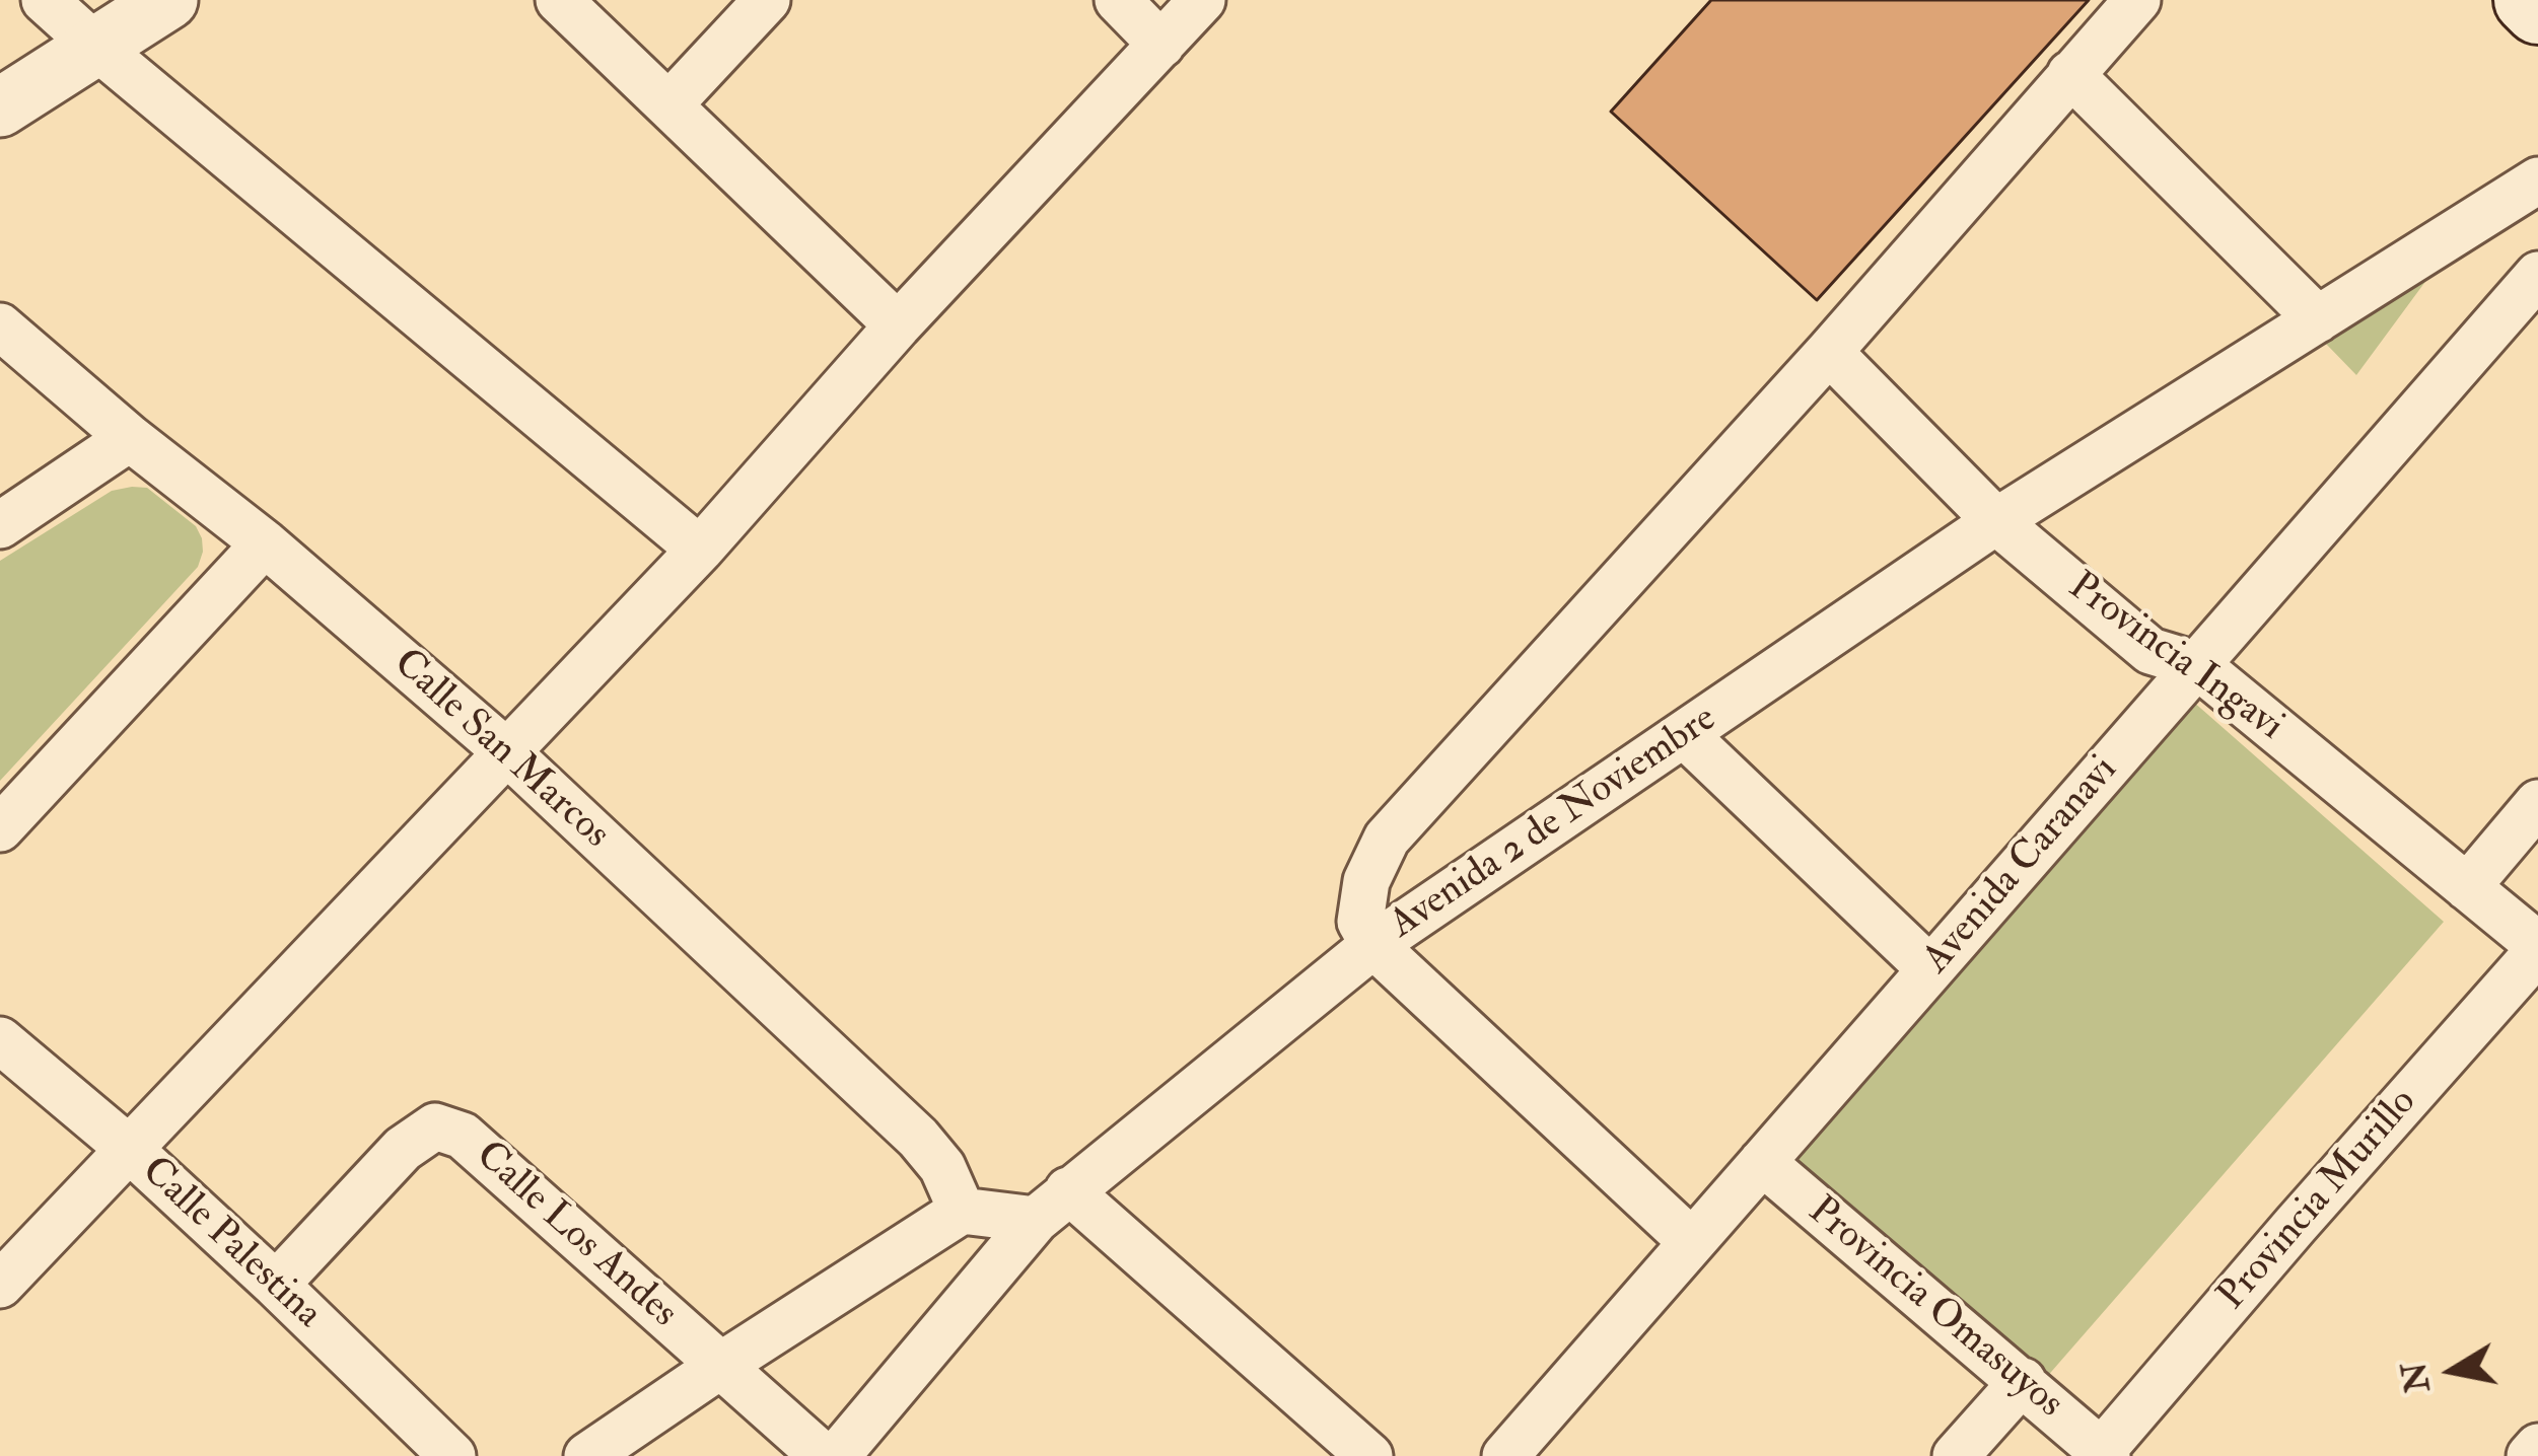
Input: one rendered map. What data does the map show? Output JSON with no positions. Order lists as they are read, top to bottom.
{
  "streets": {
    "street": [
      "Provincia Ingavi",
      "Calle San Marcos",
      "Avenida 2 de Noviembre",
      "Avenida Caranavi",
      "Provincia Murillo",
      "Calle Los Andes",
      "Calle Palestina",
      "Provincia Omasuyos"
    ]
  },
  "crossings": [
    ["Provincia Ingavi", "Avenida 2 de Noviembre"],
    ["Provincia Ingavi", "Avenida Caranavi"],
    ["Provincia Ingavi", "Provincia Murillo"],
    ["Avenida Caranavi", "Provincia Omasuyos"],
    ["Provincia Murillo", "Provincia Omasuyos"],
    ["Calle Los Andes", "Calle Palestina"]
  ],
  "north": "left"
}
